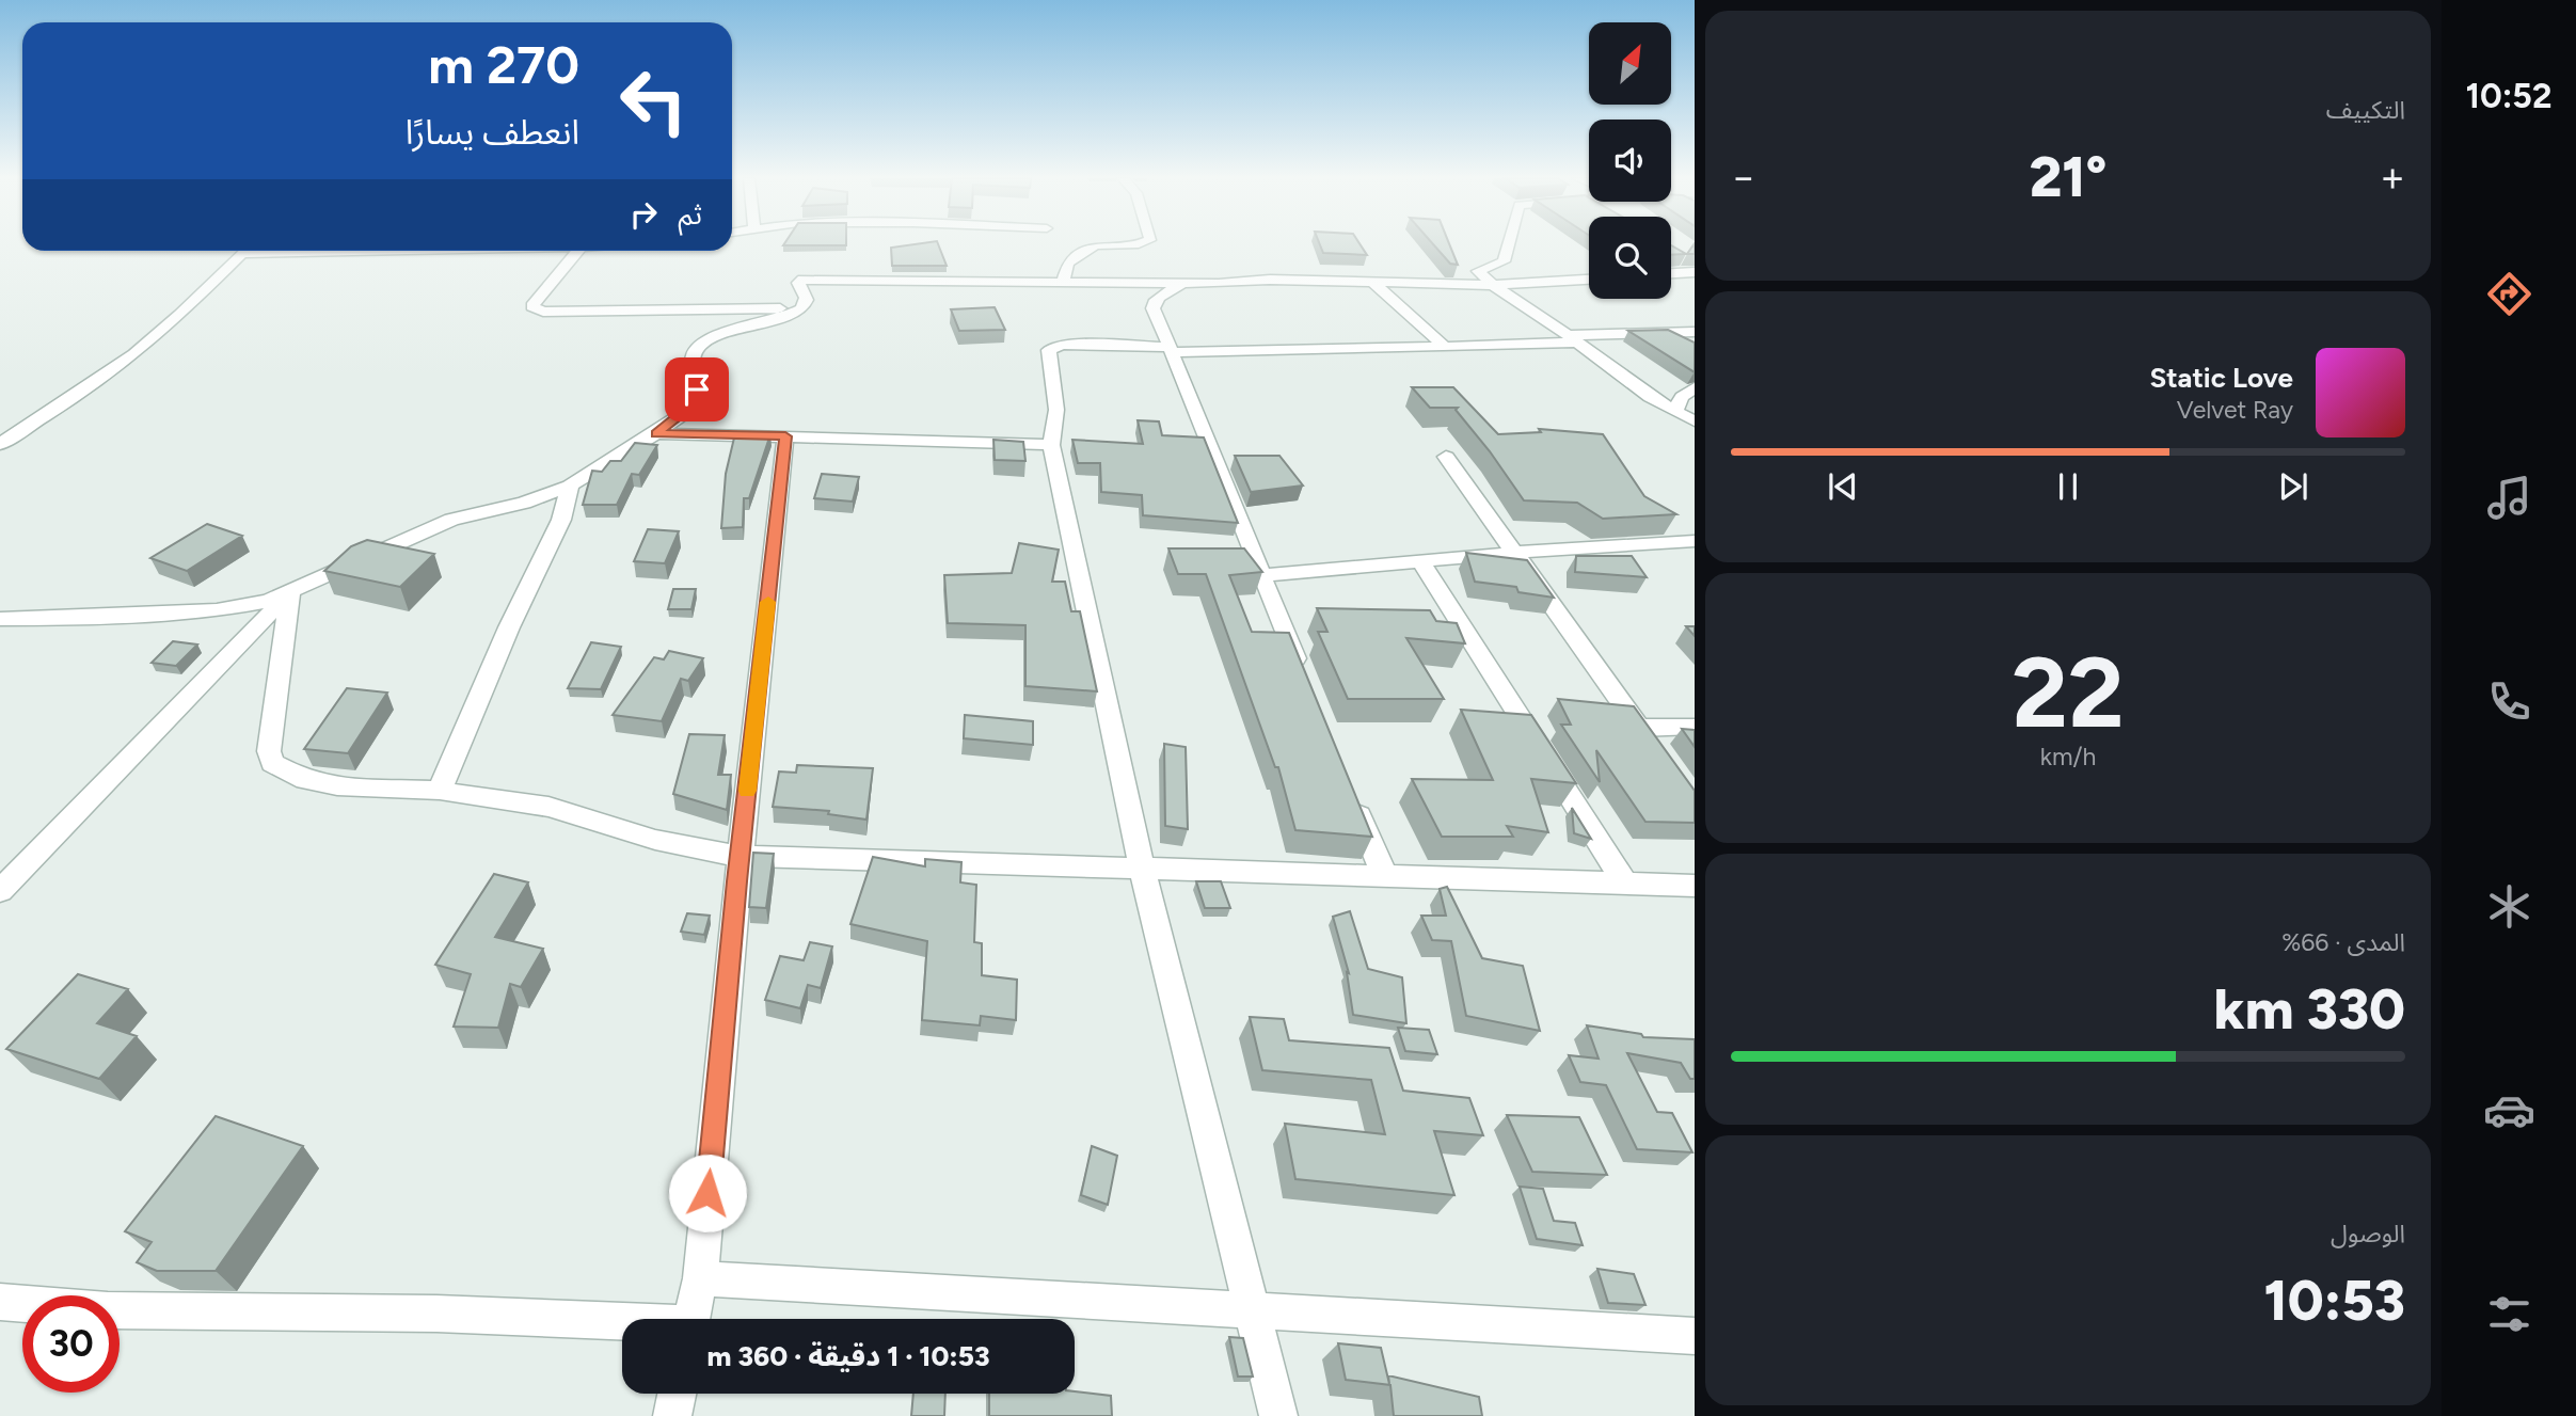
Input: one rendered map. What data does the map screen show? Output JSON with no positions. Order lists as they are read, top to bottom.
{
  "north": "top right",
  "page": {
    "tabs": "10:52",
    "tile": [
      "التكييف",
      ["22", "km/h"],
      ["المدى · 66%", "330 km"],
      ["الوصول", "10:53"]
    ],
    "turn": ["270 m", "انعطف يسارًا"],
    "heat": ["−", "21°", "+"],
    "then": "ثم",
    "song": ["Static Love", "Velvet Ray"],
    "limit": "30",
    "trip": "10:53 · 1 دقيقة · 360 m"
  }
}
